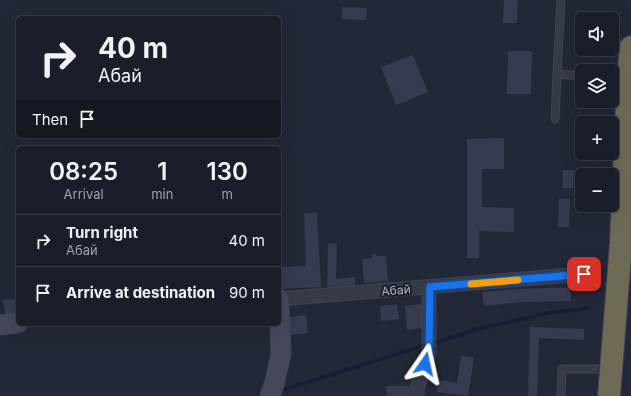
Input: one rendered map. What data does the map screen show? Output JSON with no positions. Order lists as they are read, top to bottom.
{
  "streets": {
    "street": ["Абай"]
  },
  "page": {
    "map_buttons": ["+", "−"],
    "turn": ["40 m", "Абай"],
    "then": "Then",
    "eta": [
      "08:25",
      "Arrival",
      "1",
      "min",
      "130",
      "m"
    ],
    "list": [
      {
        "name": "Turn right",
        "note": "Абай",
        "value": "40 m"
      },
      {
        "name": "Arrive at destination",
        "value": "90 m"
      }
    ]
  }
}
